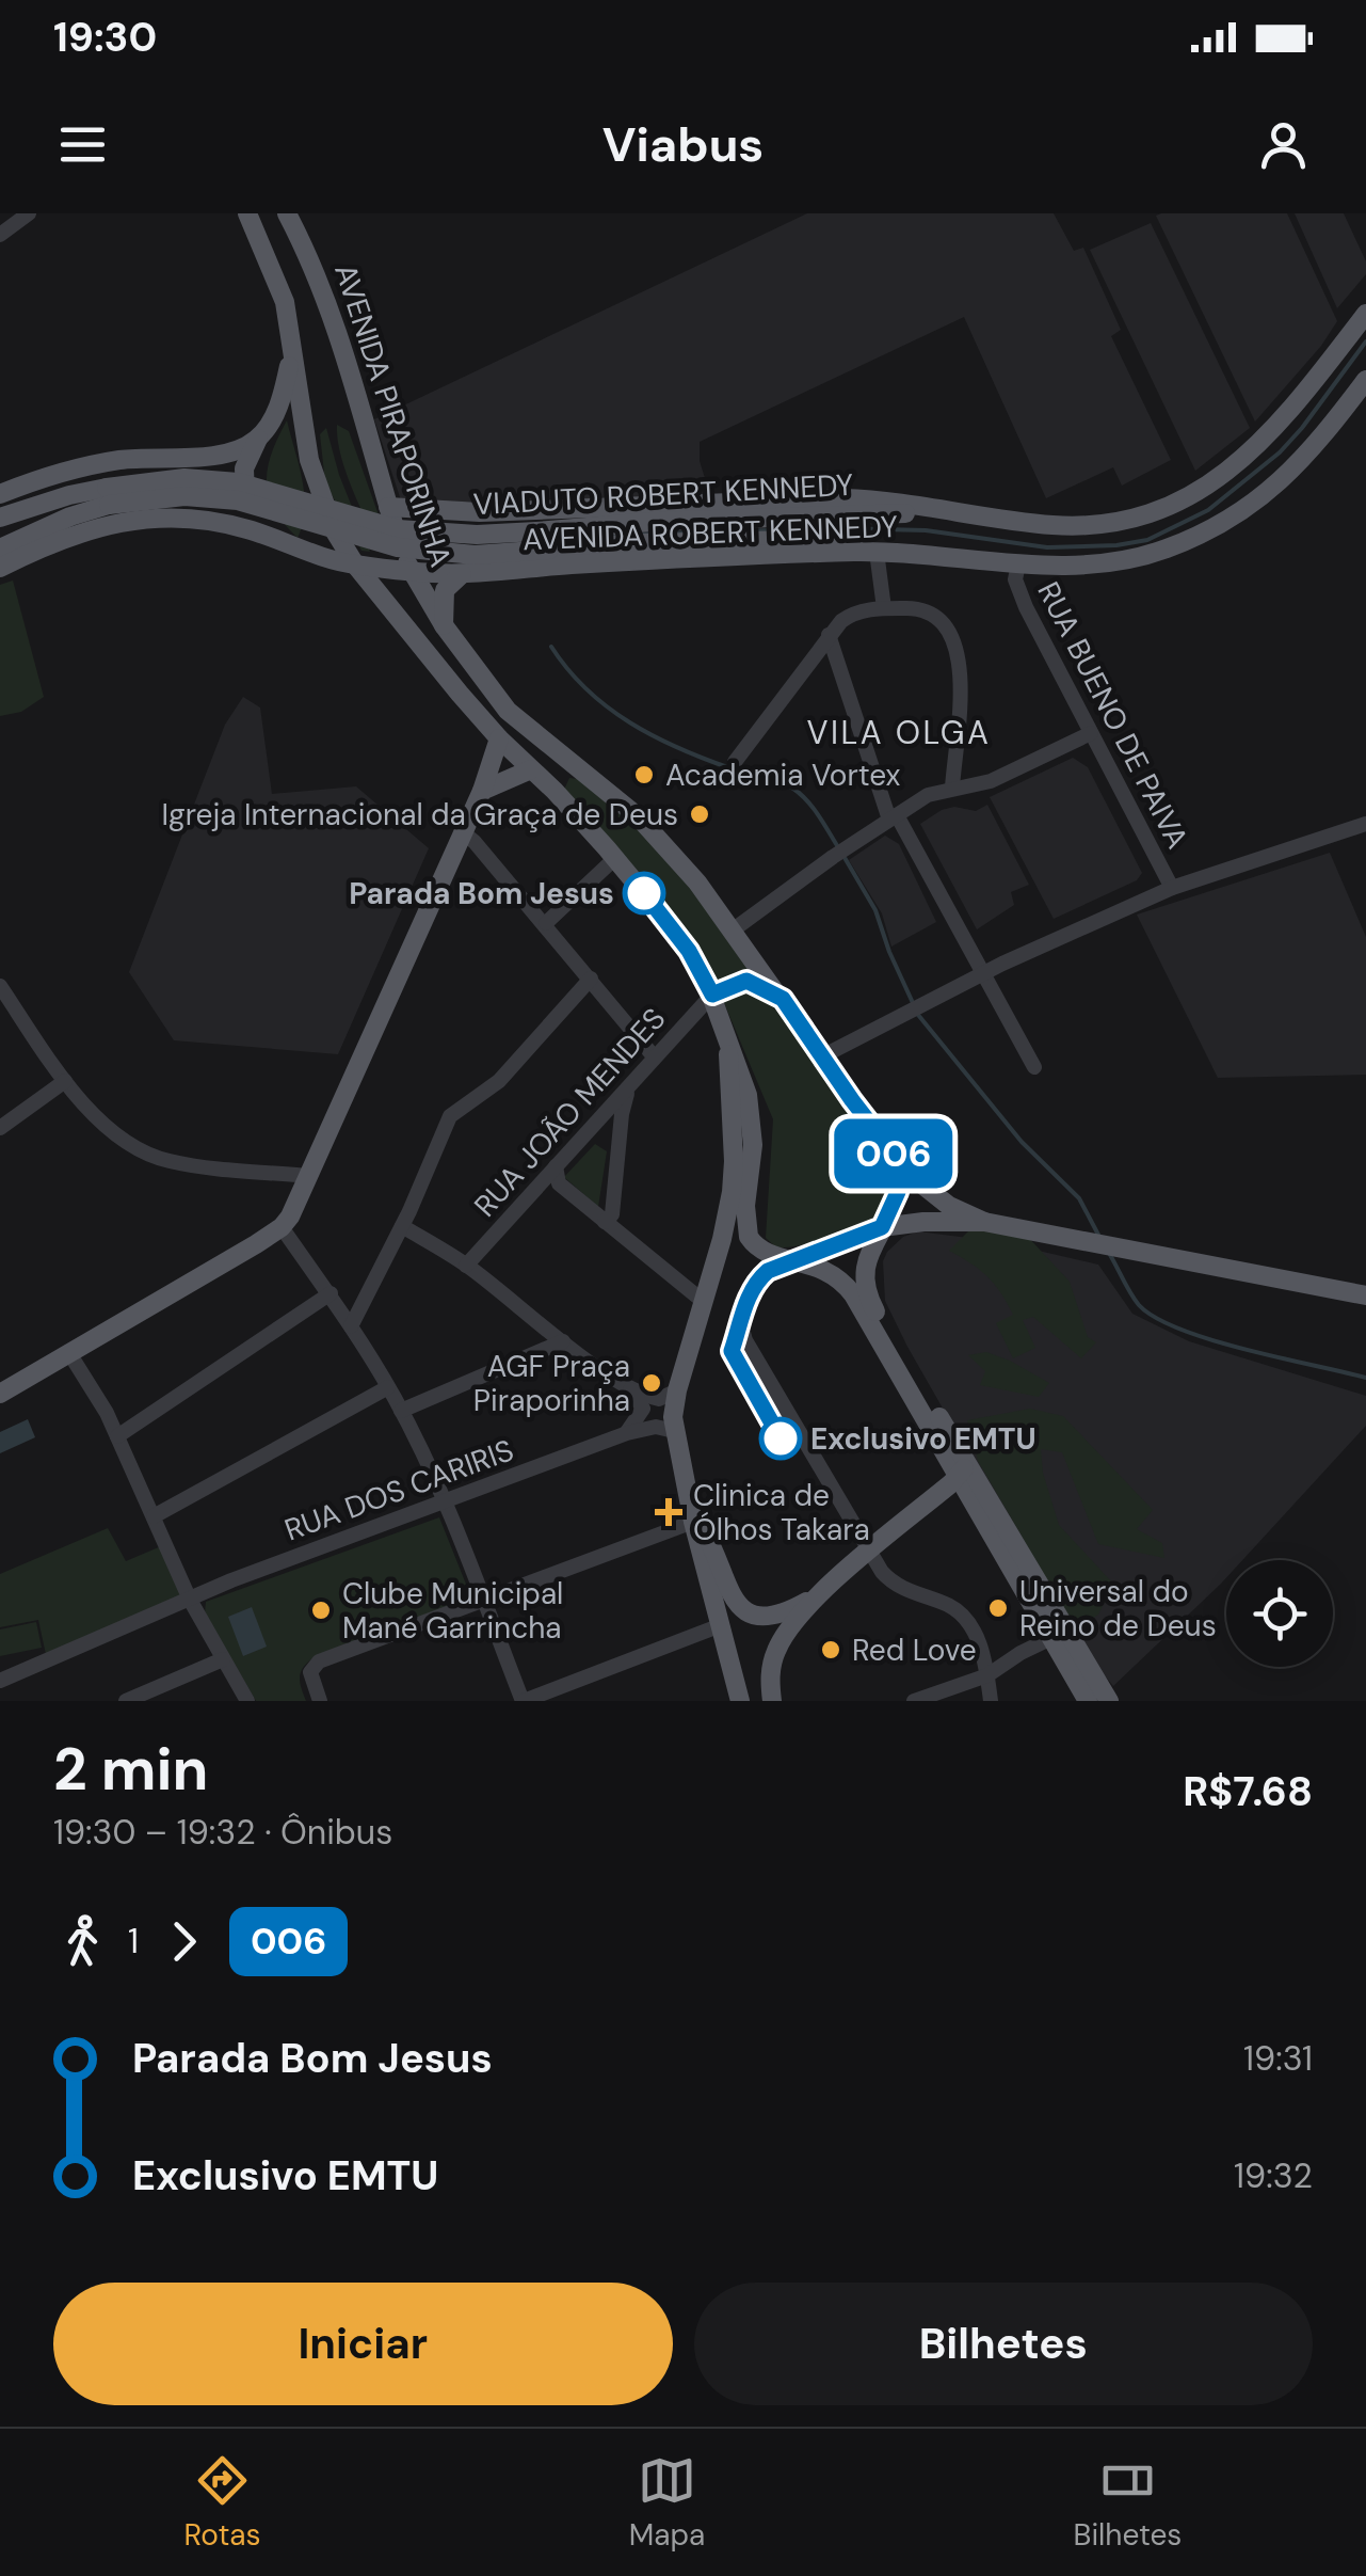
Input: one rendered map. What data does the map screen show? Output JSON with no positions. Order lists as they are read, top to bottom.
{
  "streets": {
    "main road": ["AVENIDA PIRAPORINHA", "VIADUTO ROBERT KENNEDY", "AVENIDA ROBERT KENNEDY"],
    "street": ["RUA BUENO DE PAIVA", "RUA JOÃO MENDES", "RUA DOS CARIRIS"]
  },
  "crossings": [
    ["AVENIDA PIRAPORINHA", "AVENIDA ROBERT KENNEDY"],
    ["VIADUTO ROBERT KENNEDY", "AVENIDA ROBERT KENNEDY"],
    ["AVENIDA ROBERT KENNEDY", "RUA BUENO DE PAIVA"]
  ],
  "districts": ["VILA OLGA"],
  "places": {
    "other": [
      "Academia Vortex",
      "Igreja Internacional da Graça de Deus",
      "Parada Bom Jesus",
      "AGF Praça Piraporinha",
      "Exclusivo EMTU",
      "Universal do Reino de Deus",
      "Clube Municipal Mané Garrincha",
      "Red Love"
    ],
    "health": ["Clinica de Ólhos Takara"]
  },
  "lines": ["bus line 006"],
  "page": {
    "status": "19:30",
    "header": "Viabus",
    "on_map": "006",
    "heading": ["2 min", "19:30 – 19:32 · Ônibus", "R$7.68"],
    "legs": ["1", "006"],
    "list": [
      {
        "name": "Parada Bom Jesus",
        "value": "19:31"
      },
      {
        "name": "Exclusivo EMTU",
        "value": "19:32"
      }
    ],
    "buttons": ["Iniciar", "Bilhetes"],
    "tabs": ["Rotas", "Mapa", "Bilhetes"]
  }
}
